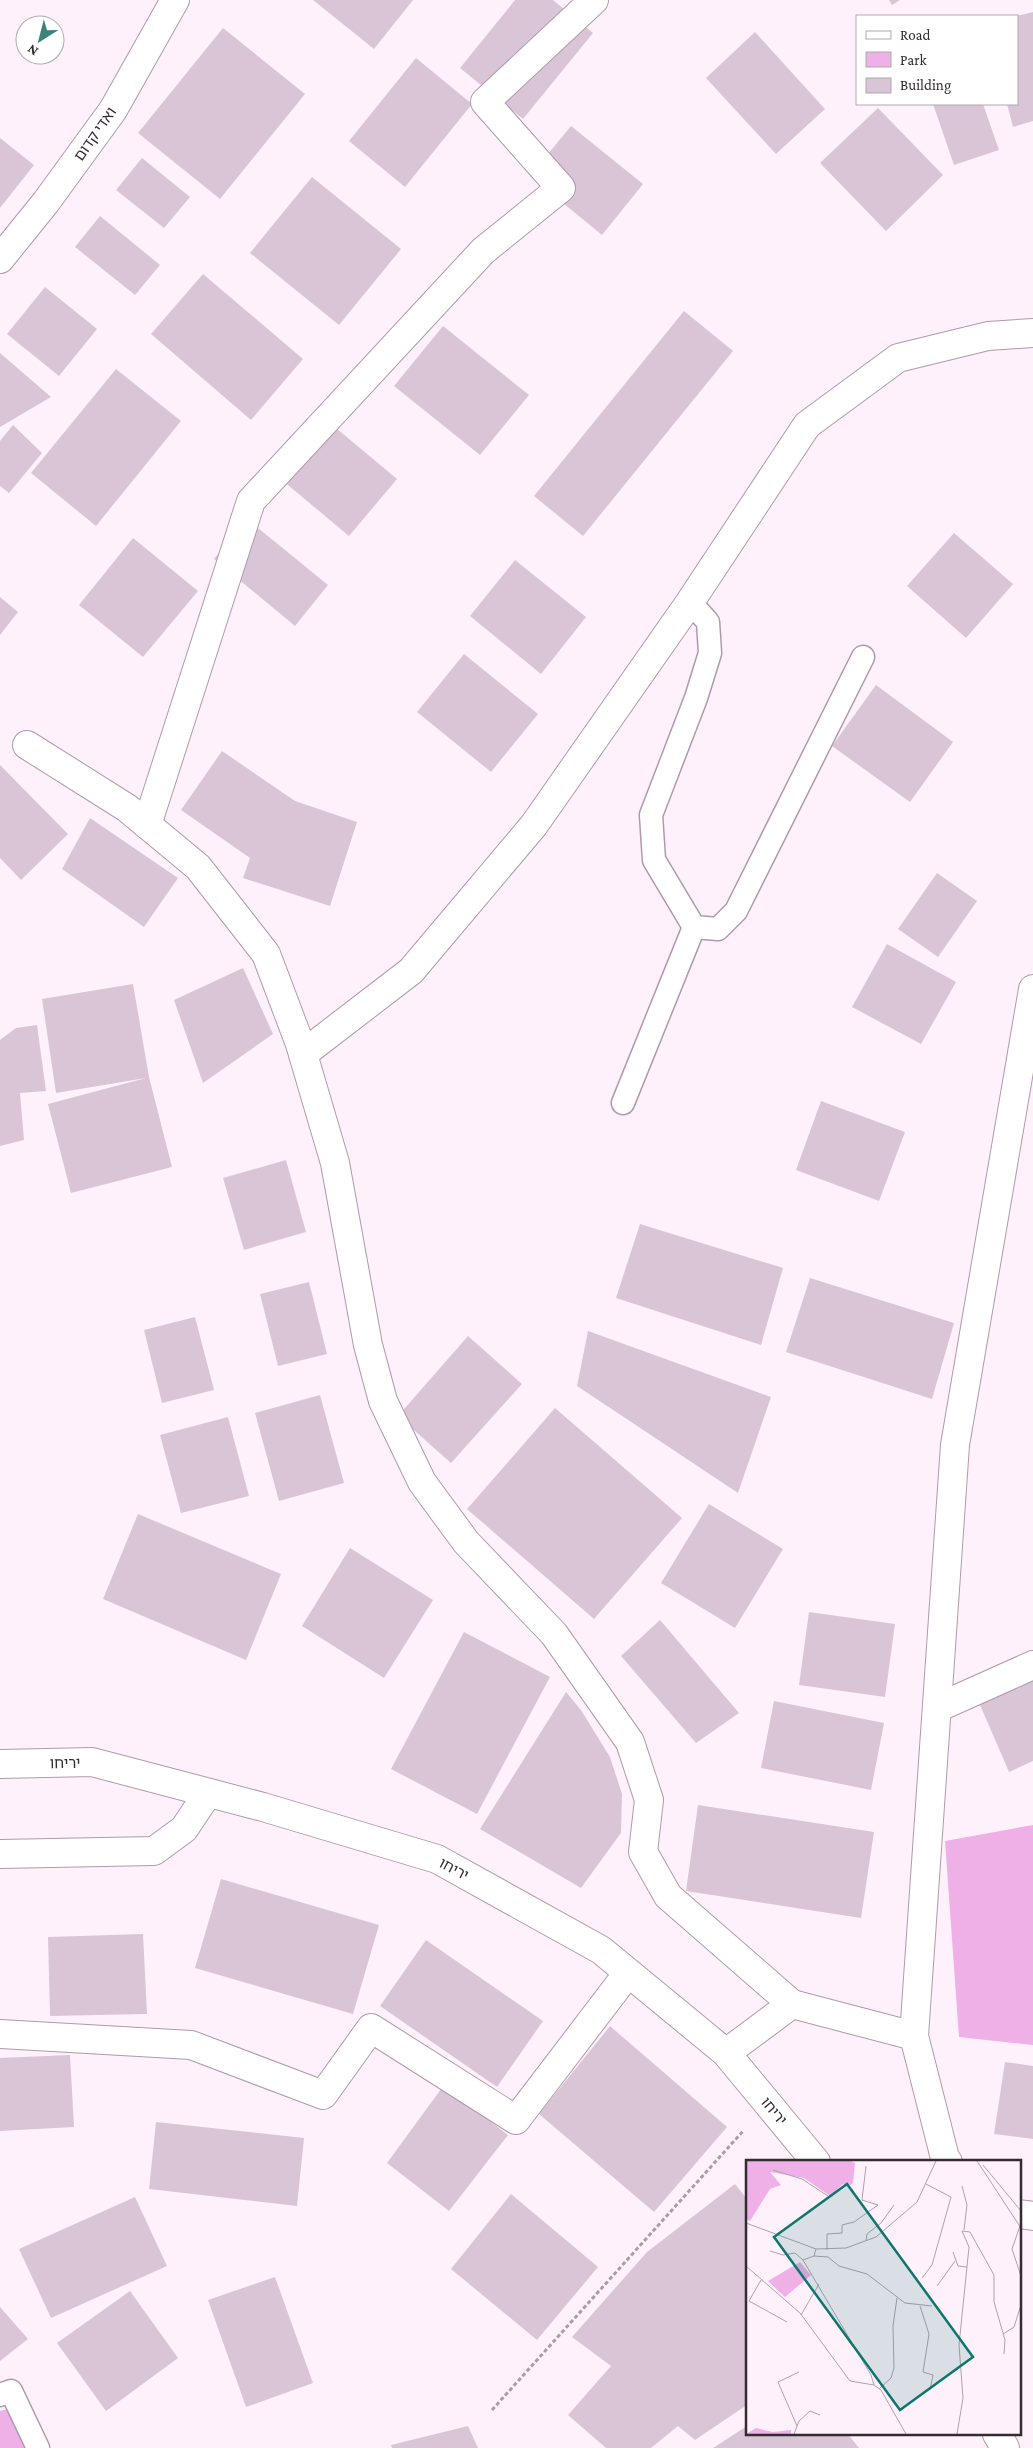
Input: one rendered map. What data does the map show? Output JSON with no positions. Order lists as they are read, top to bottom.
{
  "streets": {
    "street": ["ואדי קדום", "יריחו"]
  },
  "legend": ["Road", "Park", "Building"],
  "north": "bottom left"
}
